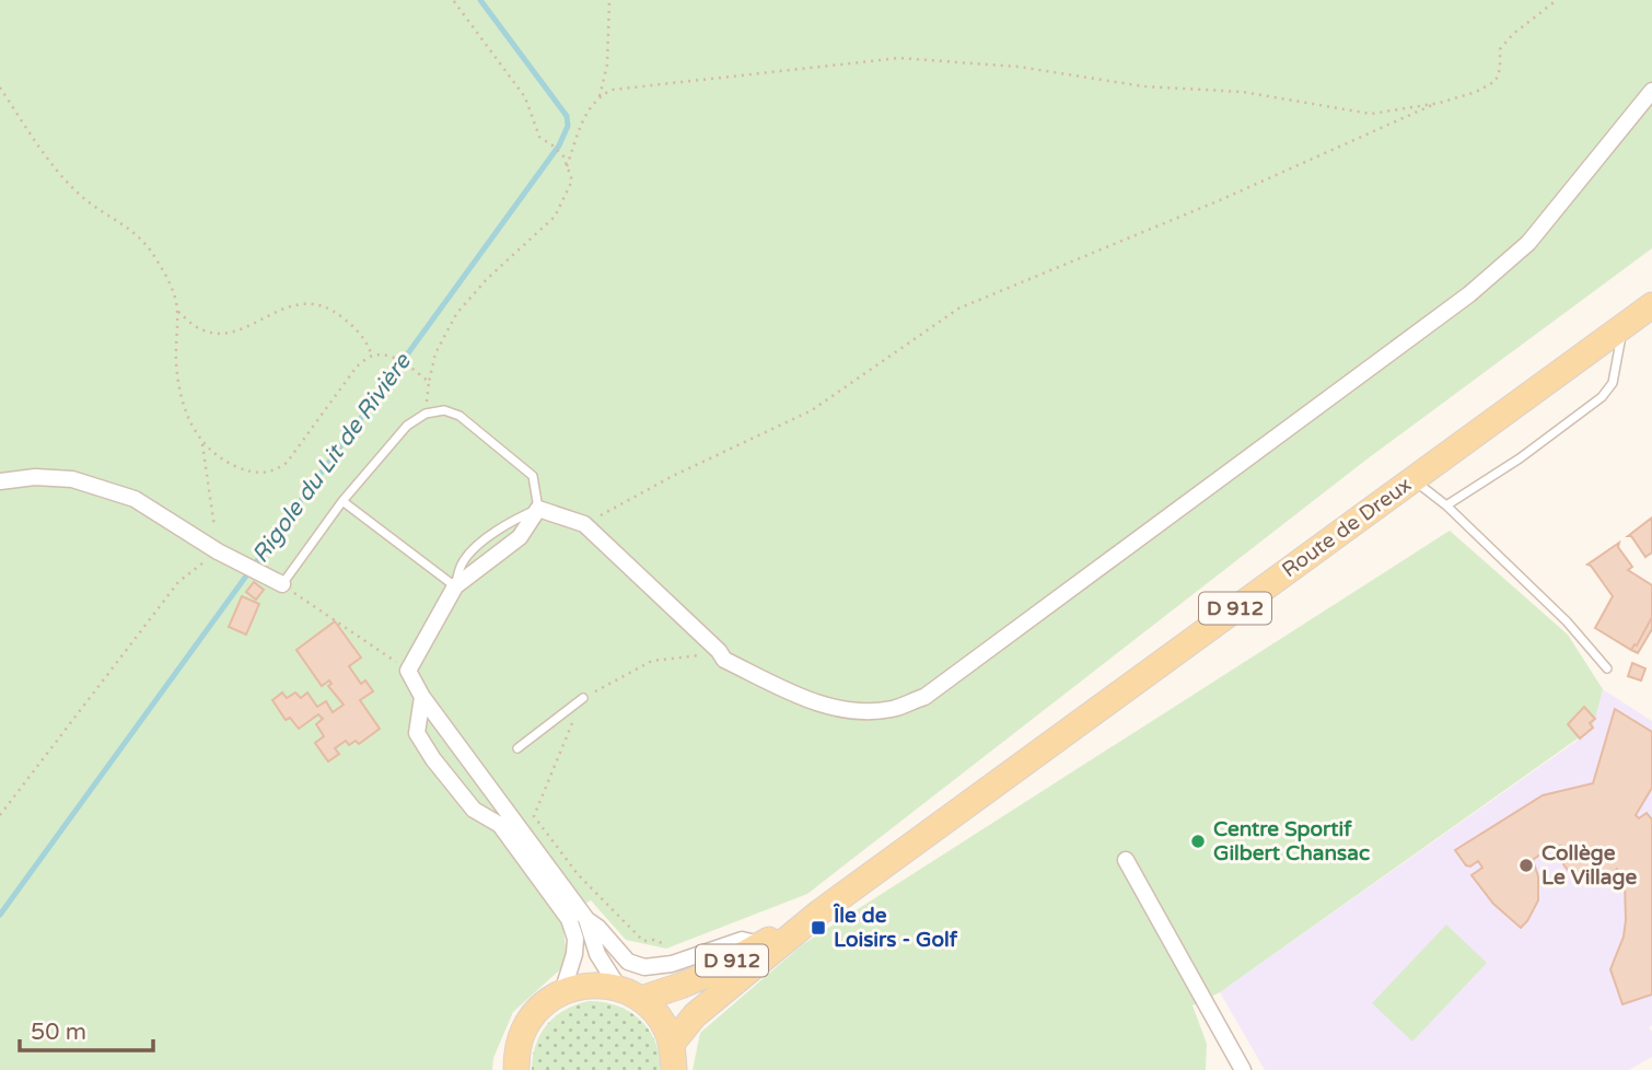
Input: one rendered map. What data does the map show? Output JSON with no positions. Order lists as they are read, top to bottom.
{
  "streets": {
    "main road": ["Route de Dreux", "D 912"]
  },
  "water": ["Rigole du Lit de Rivière"],
  "places": {
    "other": ["Centre Sportif Gilbert Chansac", "Collège Le Village"],
    "transit": ["Île de Loisirs - Golf"]
  },
  "scale_bar": "50 m"
}
